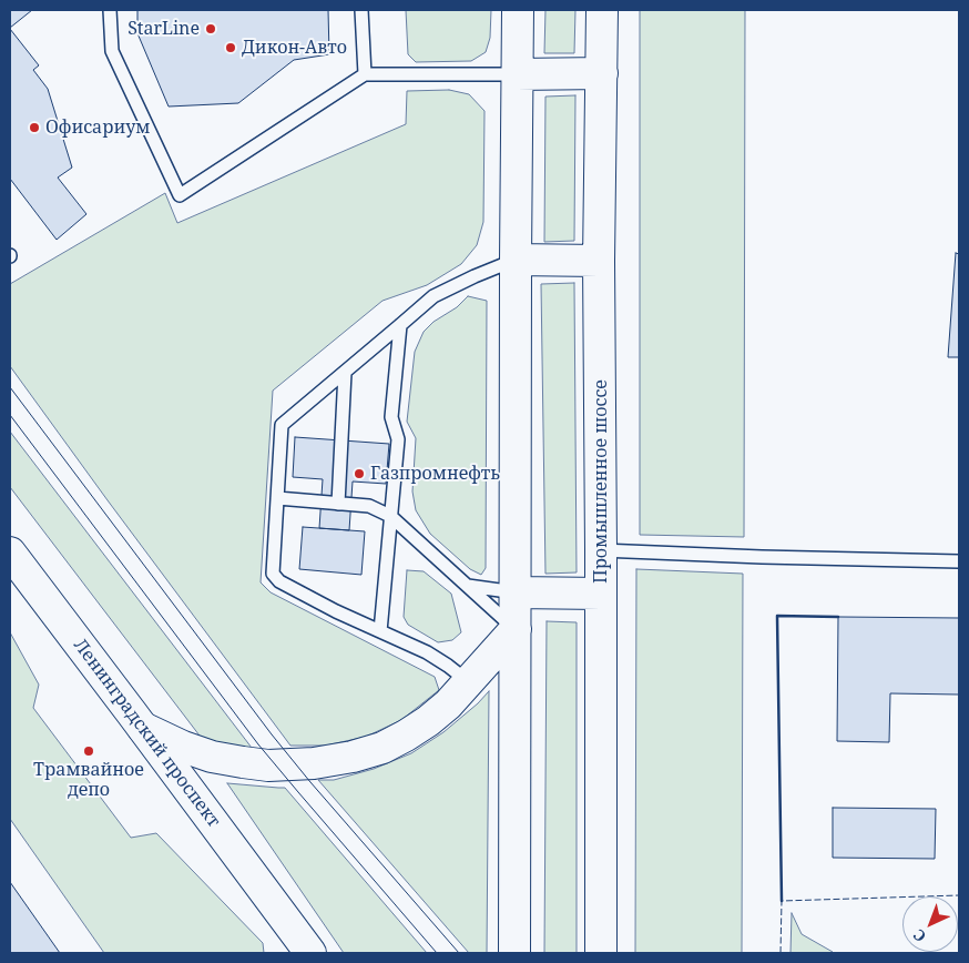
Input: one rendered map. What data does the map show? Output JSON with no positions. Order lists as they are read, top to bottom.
{
  "streets": {
    "main road": ["Промышленное шоссе", "Ленинградский проспект"]
  },
  "places": [
    "StarLine",
    "Дикон-Авто",
    "Офисариум",
    "Газпромнефть",
    "Трамвайное депо"
  ],
  "north": "bottom left"
}
